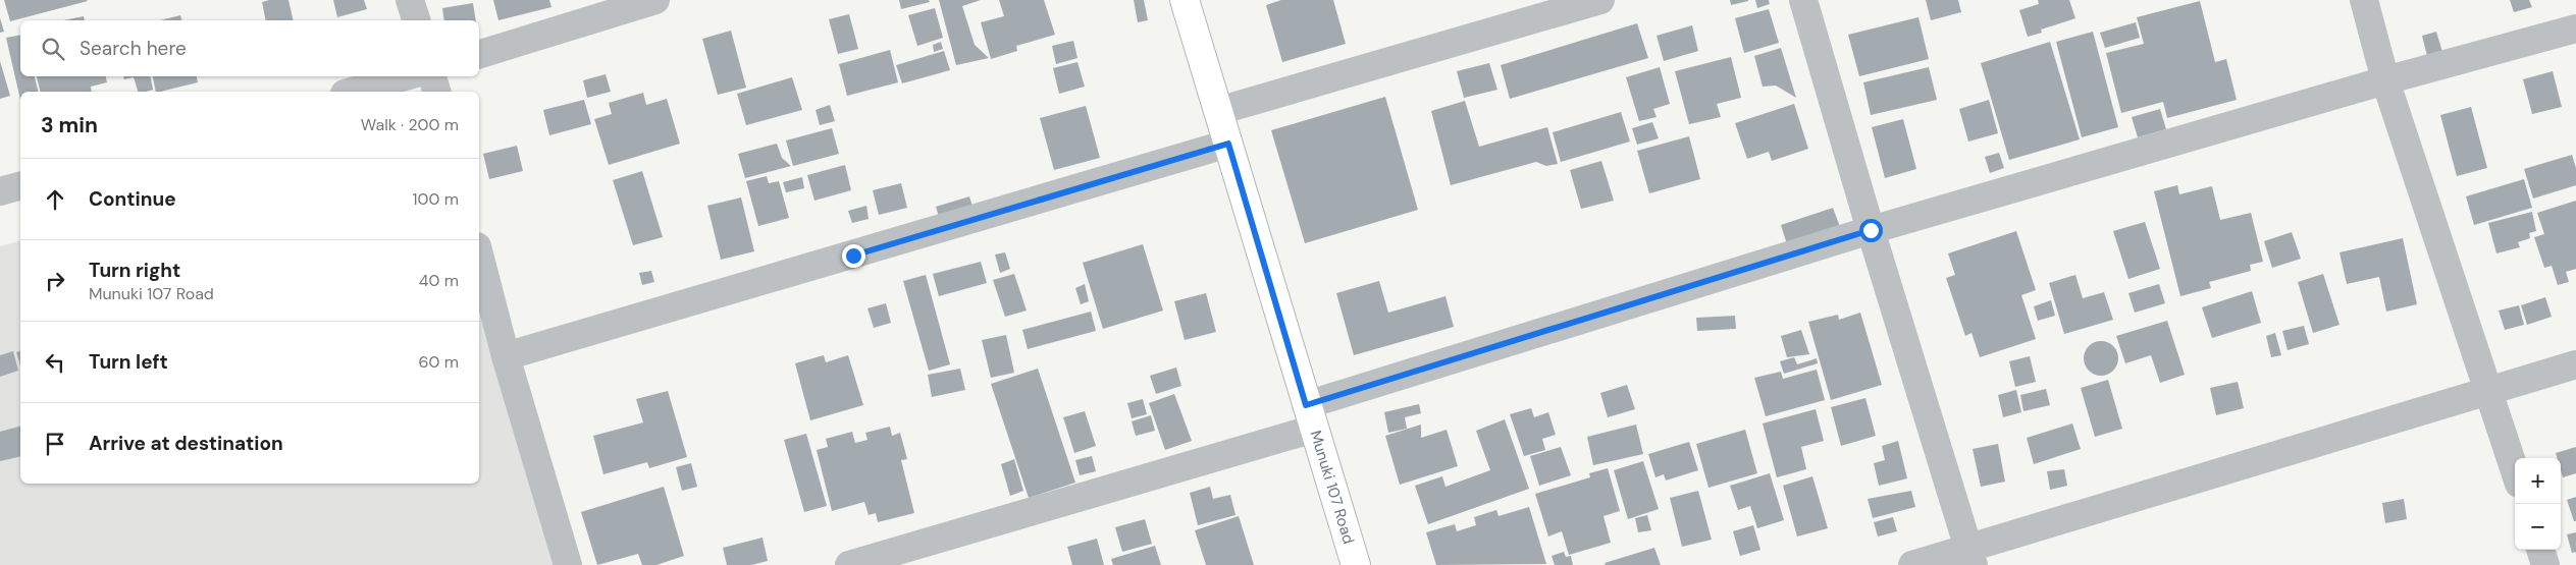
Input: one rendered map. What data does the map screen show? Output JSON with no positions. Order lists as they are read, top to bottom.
{
  "streets": {
    "street": ["Munuki 107 Road"]
  },
  "page": {
    "search": "Search here",
    "heading": ["3 min", "Walk · 200 m"],
    "list": [
      ["Continue", "100 m"],
      ["Turn right", "Munuki 107 Road", "40 m"],
      ["Turn left", "60 m"],
      "Arrive at destination"
    ],
    "map_buttons": ["+", "−"]
  }
}
